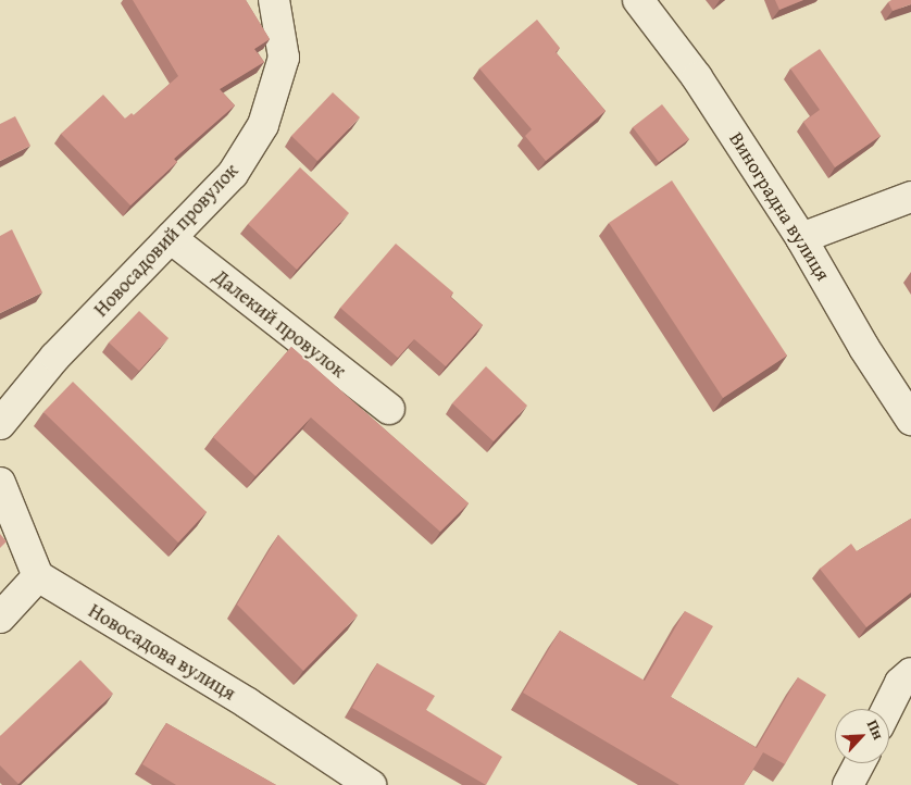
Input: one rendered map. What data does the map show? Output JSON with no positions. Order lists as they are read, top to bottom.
{
  "streets": {
    "street": [
      "Виноградна вулиця",
      "Новосадовий провулок",
      "Далекий провулок",
      "Новосадова вулиця"
    ]
  },
  "crossings": [
    ["Новосадовий провулок", "Далекий провулок"]
  ],
  "north": "top right"
}
